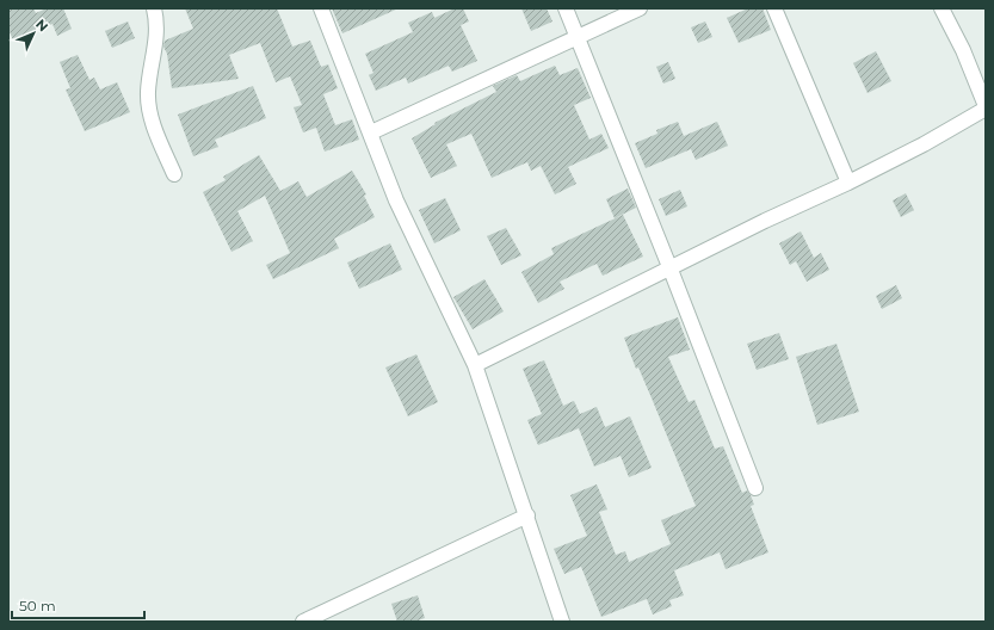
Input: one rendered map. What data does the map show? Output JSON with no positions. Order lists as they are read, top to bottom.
{
  "scale_bar": "50 m",
  "north": "top right"
}
